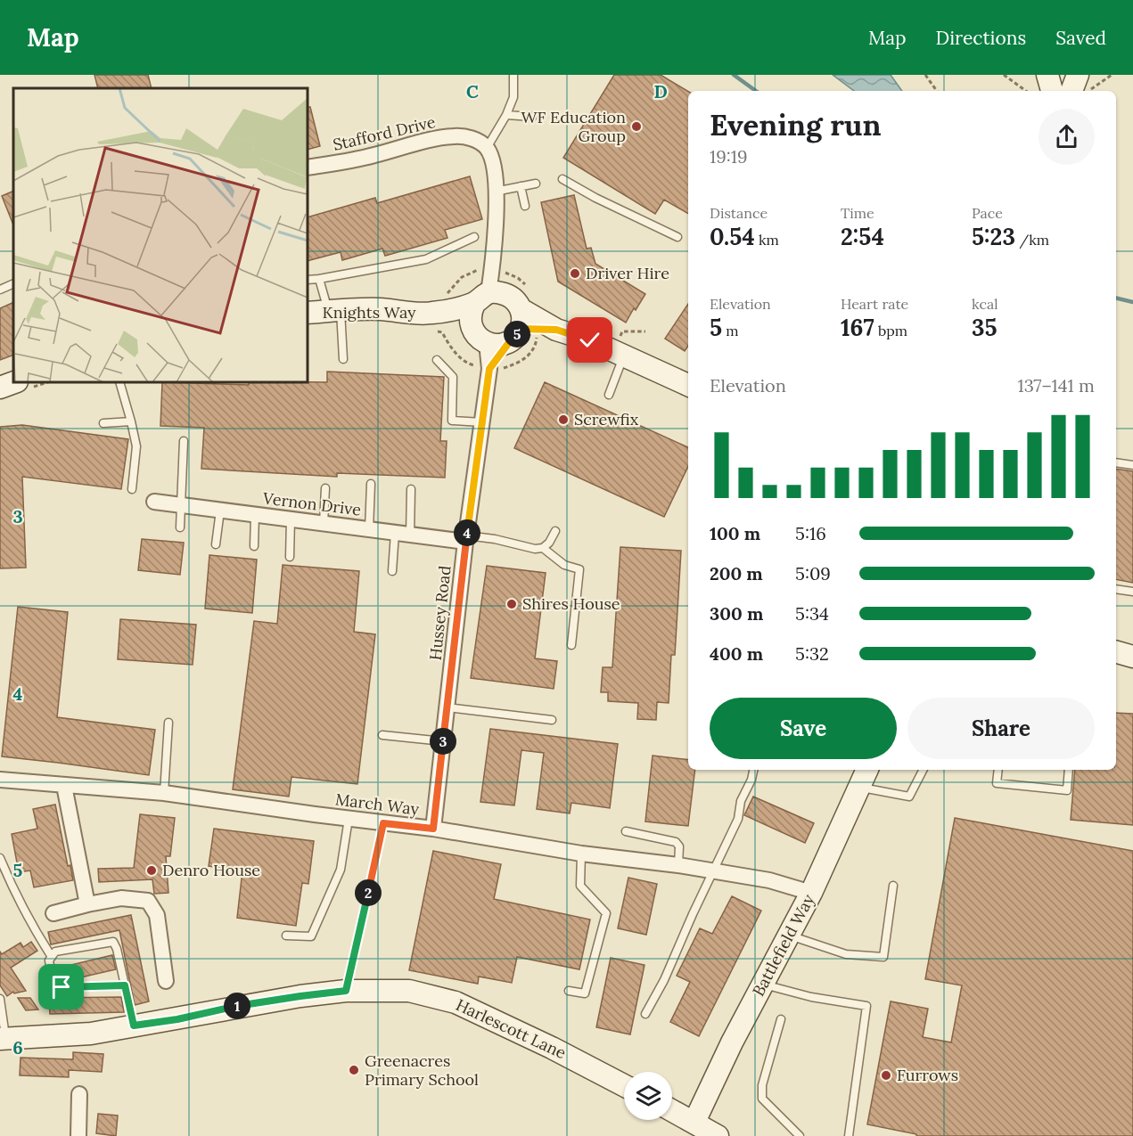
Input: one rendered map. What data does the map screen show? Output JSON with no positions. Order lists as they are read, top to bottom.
{
  "streets": {
    "street": [
      "Stafford Drive",
      "Knights Way",
      "Vernon Drive",
      "Hussey Road",
      "March Way",
      "Battlefield Way",
      "Harlescott Lane"
    ]
  },
  "crossings": [
    ["Knights Way", "Hussey Road"],
    ["Vernon Drive", "Hussey Road"],
    ["Hussey Road", "March Way"],
    ["March Way", "Battlefield Way"]
  ],
  "places": [
    "WF Education Group",
    "Driver Hire",
    "Screwfix",
    "Shires House",
    "Denro House",
    "Greenacres Primary School",
    "Furrows"
  ],
  "page": {
    "header": "Map",
    "nav": ["Map", "Directions", "Saved"],
    "heading": ["Evening run", "19:19"],
    "stats": [
      ["Distance", "0.54 km"],
      ["Time", "2:54"],
      ["Pace", "5:23 /km"],
      ["Elevation", "5 m"],
      ["Heart rate", "167 bpm"],
      ["kcal", "35"]
    ],
    "pins": [
      "5",
      "4",
      "3",
      "2",
      "1"
    ],
    "chart": ["Elevation", "137–141 m"],
    "list": [
      {
        "name": "100 m",
        "note": "5:16"
      },
      {
        "name": "200 m",
        "note": "5:09"
      },
      {
        "name": "300 m",
        "note": "5:34"
      },
      {
        "name": "400 m",
        "note": "5:32"
      }
    ],
    "buttons": ["Save", "Share"]
  },
  "grid": {
    "columns": ["C", "D"],
    "rows": [
      "3",
      "4",
      "5",
      "6"
    ]
  }
}
